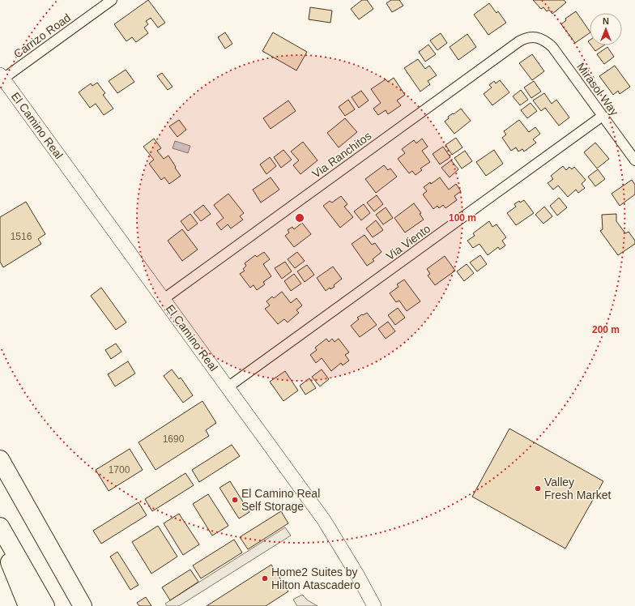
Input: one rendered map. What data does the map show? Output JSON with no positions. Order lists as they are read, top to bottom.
{
  "streets": {
    "main road": ["El Camino Real"],
    "street": [
      "Carrizo Road",
      "Mirasol Way",
      "Via Ranchitos",
      "Via Viento"
    ]
  },
  "crossings": [
    ["Carrizo Road", "El Camino Real"],
    ["Mirasol Way", "Via Ranchitos"],
    ["Mirasol Way", "Via Viento"],
    ["El Camino Real", "Via Ranchitos"],
    ["El Camino Real", "Via Viento"]
  ],
  "places": ["Valley Fresh Market", "El Camino Real Self Storage", "Home2 Suites by Hilton Atascadero"],
  "house_numbers": ["1516", "1690", "1700"],
  "north": "top",
  "rings": ["100 m", "200 m"]
}
